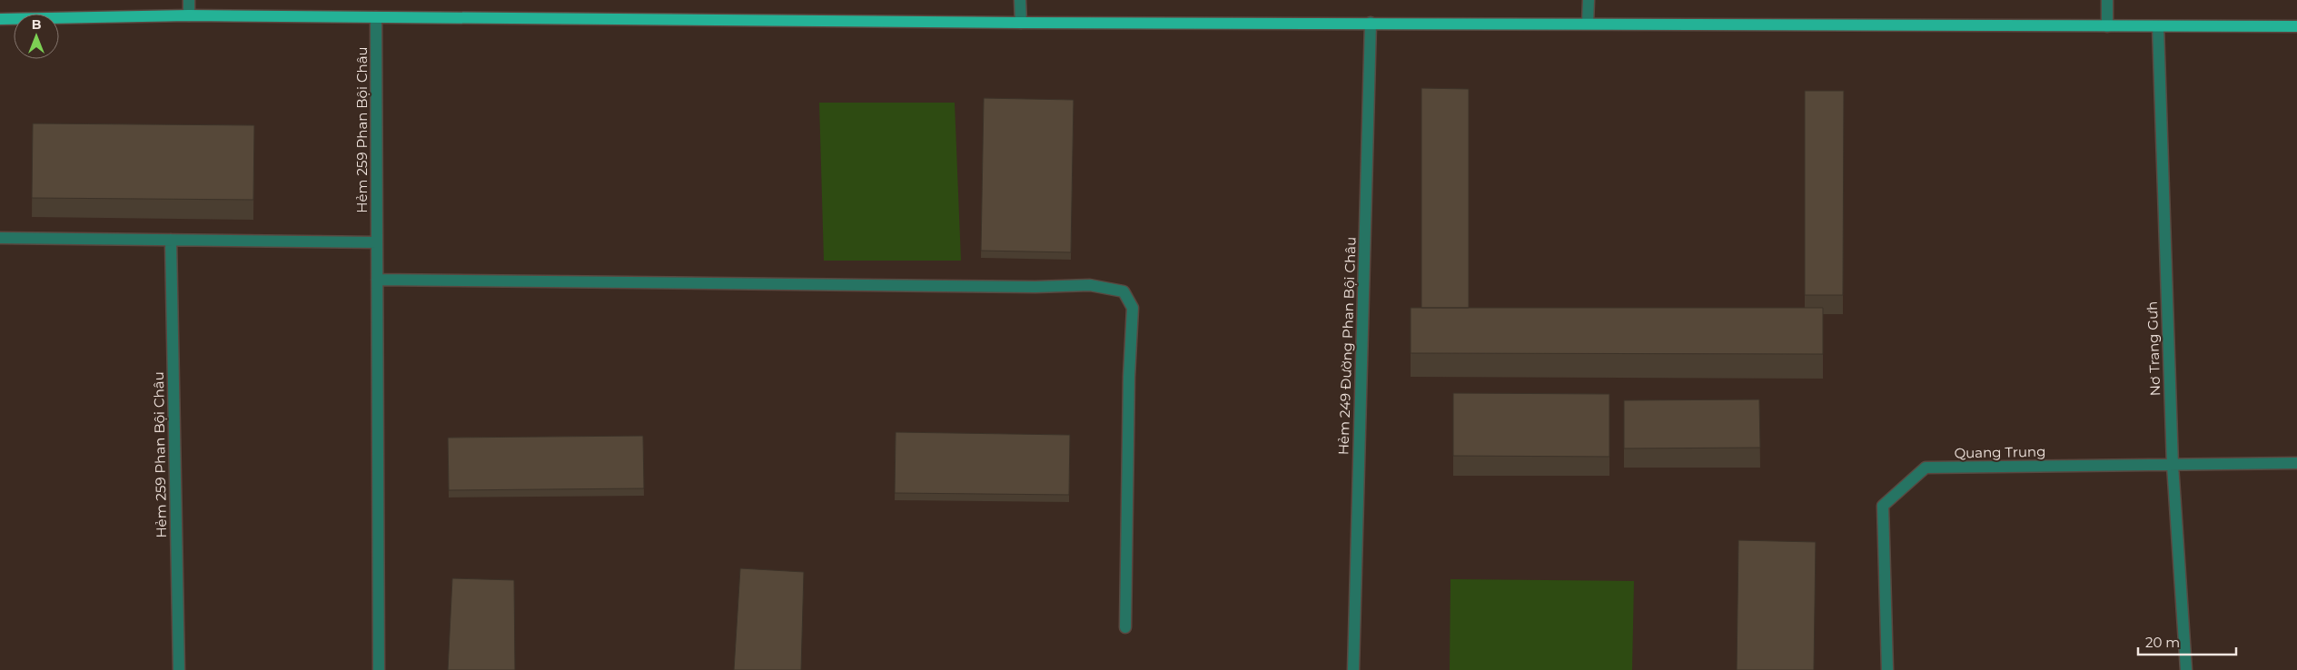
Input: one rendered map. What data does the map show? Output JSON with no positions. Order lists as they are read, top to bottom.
{
  "streets": {
    "street": [
      "Hẻm 259 Phan Bội Châu",
      "Hẻm 249 Đường Phan Bội Châu",
      "Nơ Trang Gưh",
      "Quang Trung"
    ]
  },
  "crossings": [
    ["Nơ Trang Gưh", "Quang Trung"]
  ],
  "scale_bar": "20 m",
  "north": "top"
}
